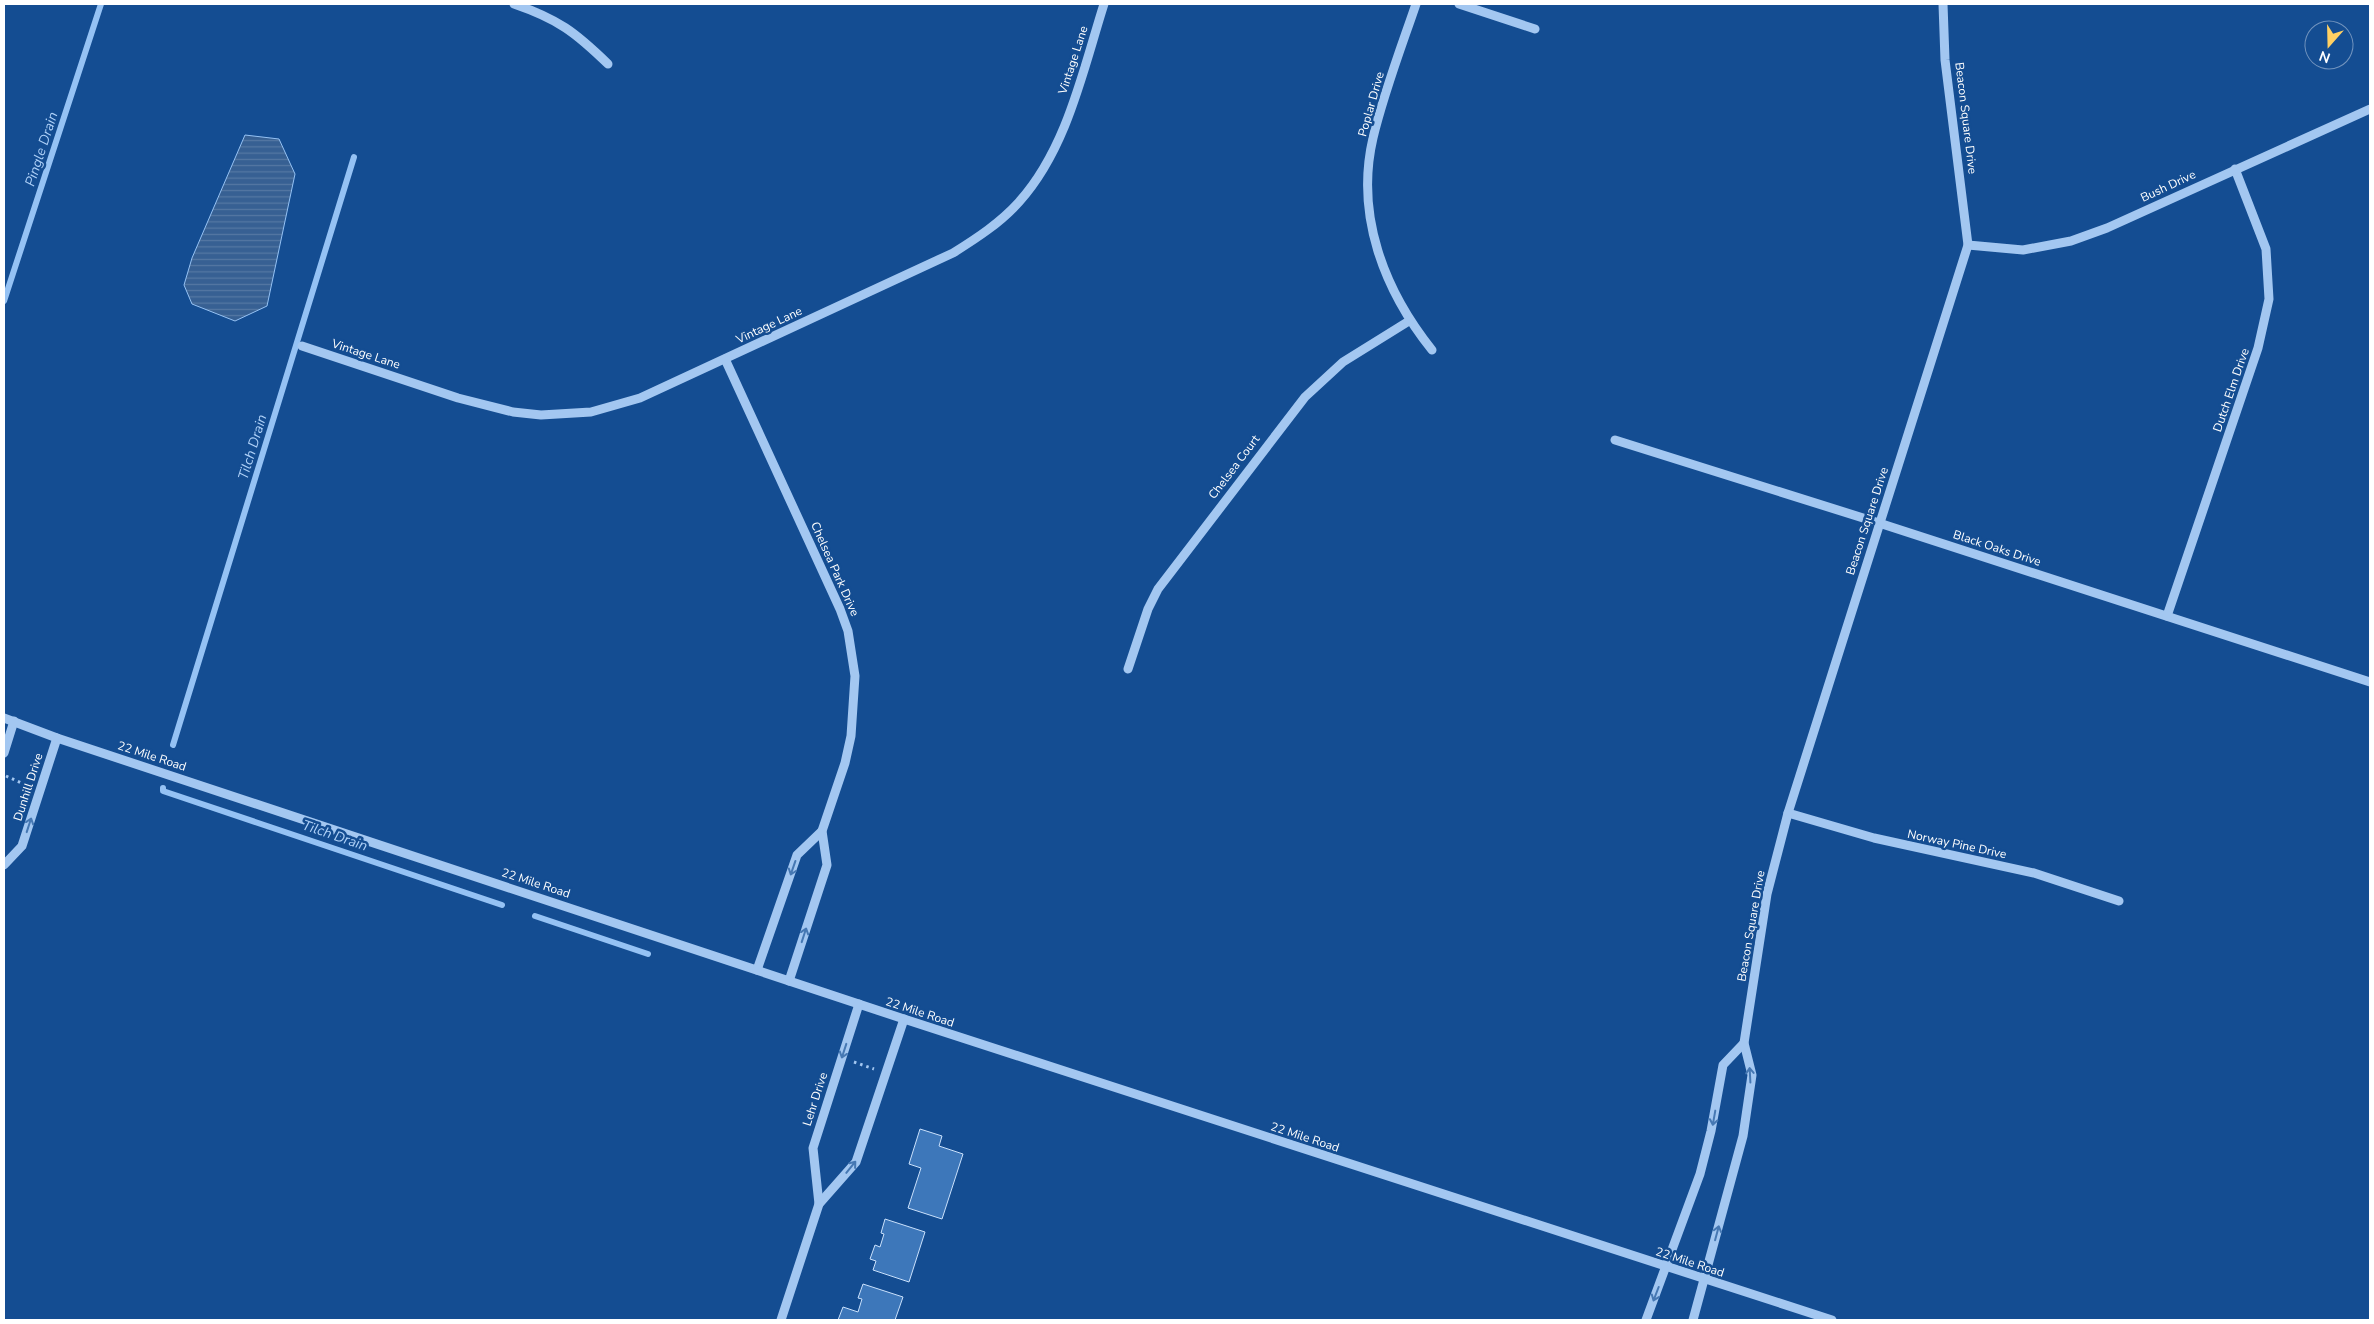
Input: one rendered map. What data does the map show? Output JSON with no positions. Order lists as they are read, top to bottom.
{
  "streets": {
    "street": [
      "Vintage Lane",
      "Poplar Drive",
      "Beacon Square Drive",
      "Bush Drive",
      "Dutch Elm Drive",
      "Chelsea Court",
      "Black Oaks Drive",
      "Chelsea Park Drive",
      "22 Mile Road",
      "Dunhill Drive",
      "Norway Pine Drive",
      "Lehr Drive"
    ]
  },
  "crossings": [
    ["Vintage Lane", "Chelsea Park Drive"],
    ["Poplar Drive", "Chelsea Court"],
    ["Beacon Square Drive", "Bush Drive"],
    ["Beacon Square Drive", "Black Oaks Drive"],
    ["Beacon Square Drive", "22 Mile Road"],
    ["Beacon Square Drive", "Norway Pine Drive"],
    ["Bush Drive", "Dutch Elm Drive"],
    ["Dutch Elm Drive", "Black Oaks Drive"],
    ["Chelsea Park Drive", "22 Mile Road"],
    ["22 Mile Road", "Dunhill Drive"],
    ["22 Mile Road", "Lehr Drive"]
  ],
  "one_way": ["Dunhill Drive"],
  "water": ["Pingle Drain", "Tilch Drain"],
  "north": "bottom"
}
